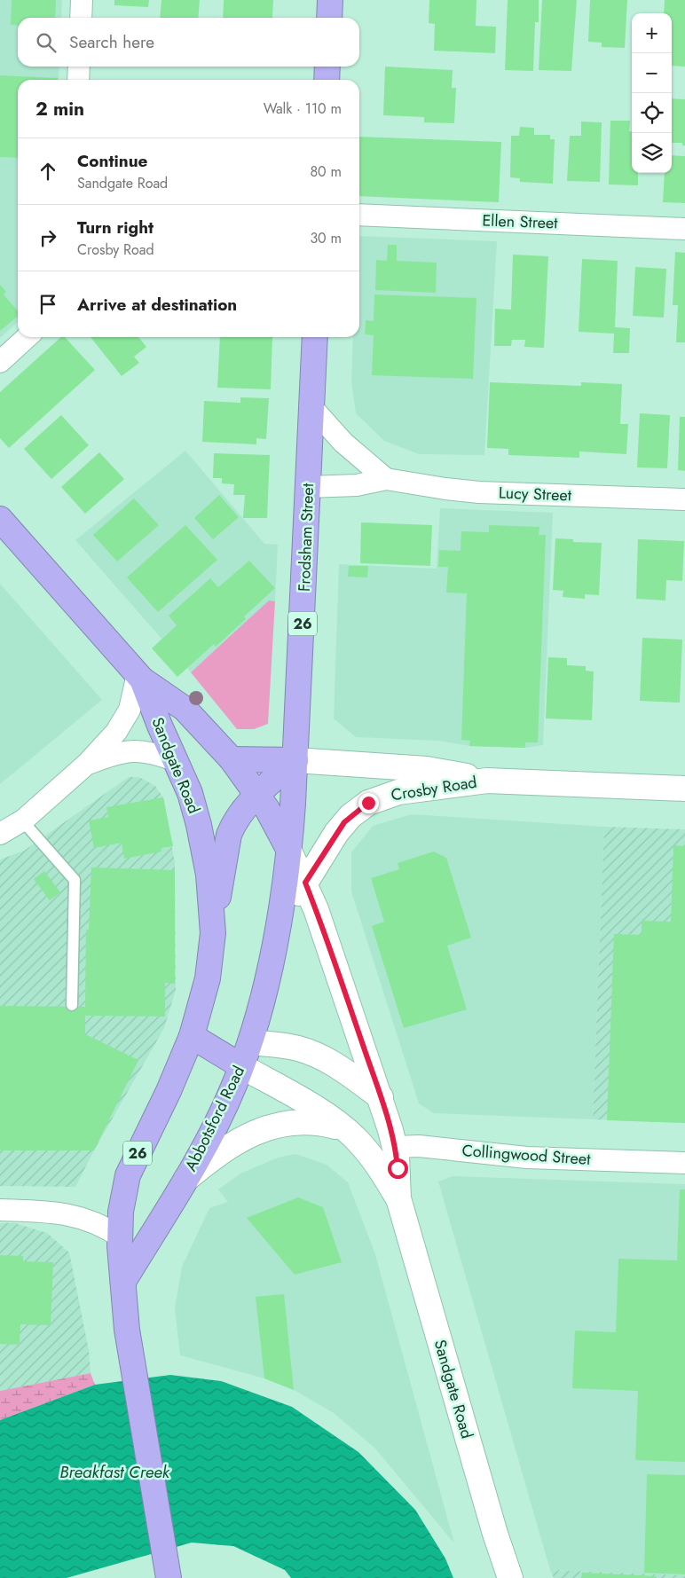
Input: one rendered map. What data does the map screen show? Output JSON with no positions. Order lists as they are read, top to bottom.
{
  "streets": {
    "highway": [
      "Frodsham Street",
      "26",
      "Sandgate Road",
      "Abbotsford Road"
    ],
    "main road": ["Crosby Road", "Collingwood Street"],
    "street": ["Ellen Street", "Lucy Street"]
  },
  "crossings": [
    ["Lucy Street", "Frodsham Street"],
    ["Frodsham Street", "26"],
    ["Frodsham Street", "Sandgate Road"],
    ["Frodsham Street", "Crosby Road"],
    ["26", "Sandgate Road"],
    ["26", "Crosby Road"],
    ["26", "Abbotsford Road"],
    ["Sandgate Road", "Crosby Road"],
    ["Sandgate Road", "Abbotsford Road"],
    ["Sandgate Road", "Collingwood Street"],
    ["Crosby Road", "Abbotsford Road"]
  ],
  "water": ["Breakfast Creek"],
  "page": {
    "map_buttons": ["+", "−"],
    "search": "Search here",
    "heading": ["2 min", "Walk · 110 m"],
    "list": [
      ["Continue", "Sandgate Road", "80 m"],
      ["Turn right", "Crosby Road", "30 m"],
      "Arrive at destination"
    ]
  }
}
